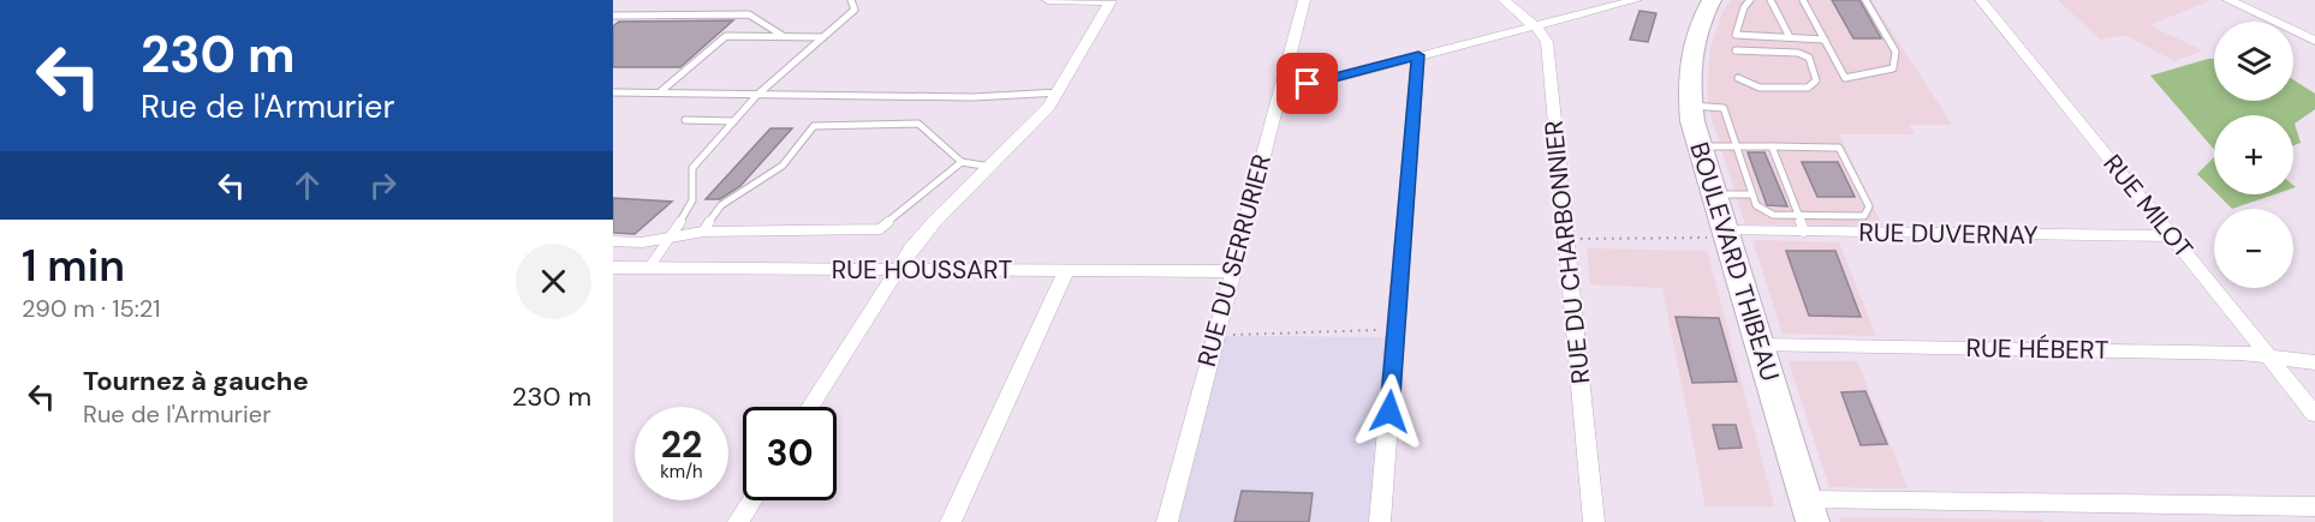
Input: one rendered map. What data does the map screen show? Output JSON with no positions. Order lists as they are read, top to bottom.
{
  "streets": {
    "main road": ["BOULEVARD THIBEAU"],
    "street": [
      "RUE MILOT",
      "RUE DUVERNAY",
      "RUE DU CHARBONNIER",
      "RUE DU SERRURIER",
      "RUE HOUSSART",
      "RUE HÉBERT"
    ]
  },
  "crossings": [
    ["RUE MILOT", "RUE DUVERNAY"],
    ["RUE MILOT", "RUE HÉBERT"],
    ["RUE DUVERNAY", "BOULEVARD THIBEAU"],
    ["RUE DU SERRURIER", "RUE HOUSSART"],
    ["BOULEVARD THIBEAU", "RUE HÉBERT"]
  ],
  "page": {
    "turn": ["230 m", "Rue de l'Armurier"],
    "map_buttons": ["+", "−"],
    "heading": ["1 min", "290 m · 15:21"],
    "list": [
      {
        "name": "Tournez à gauche",
        "note": "Rue de l'Armurier",
        "value": "230 m"
      }
    ],
    "speed": "22 km/h",
    "limit": "30"
  }
}
